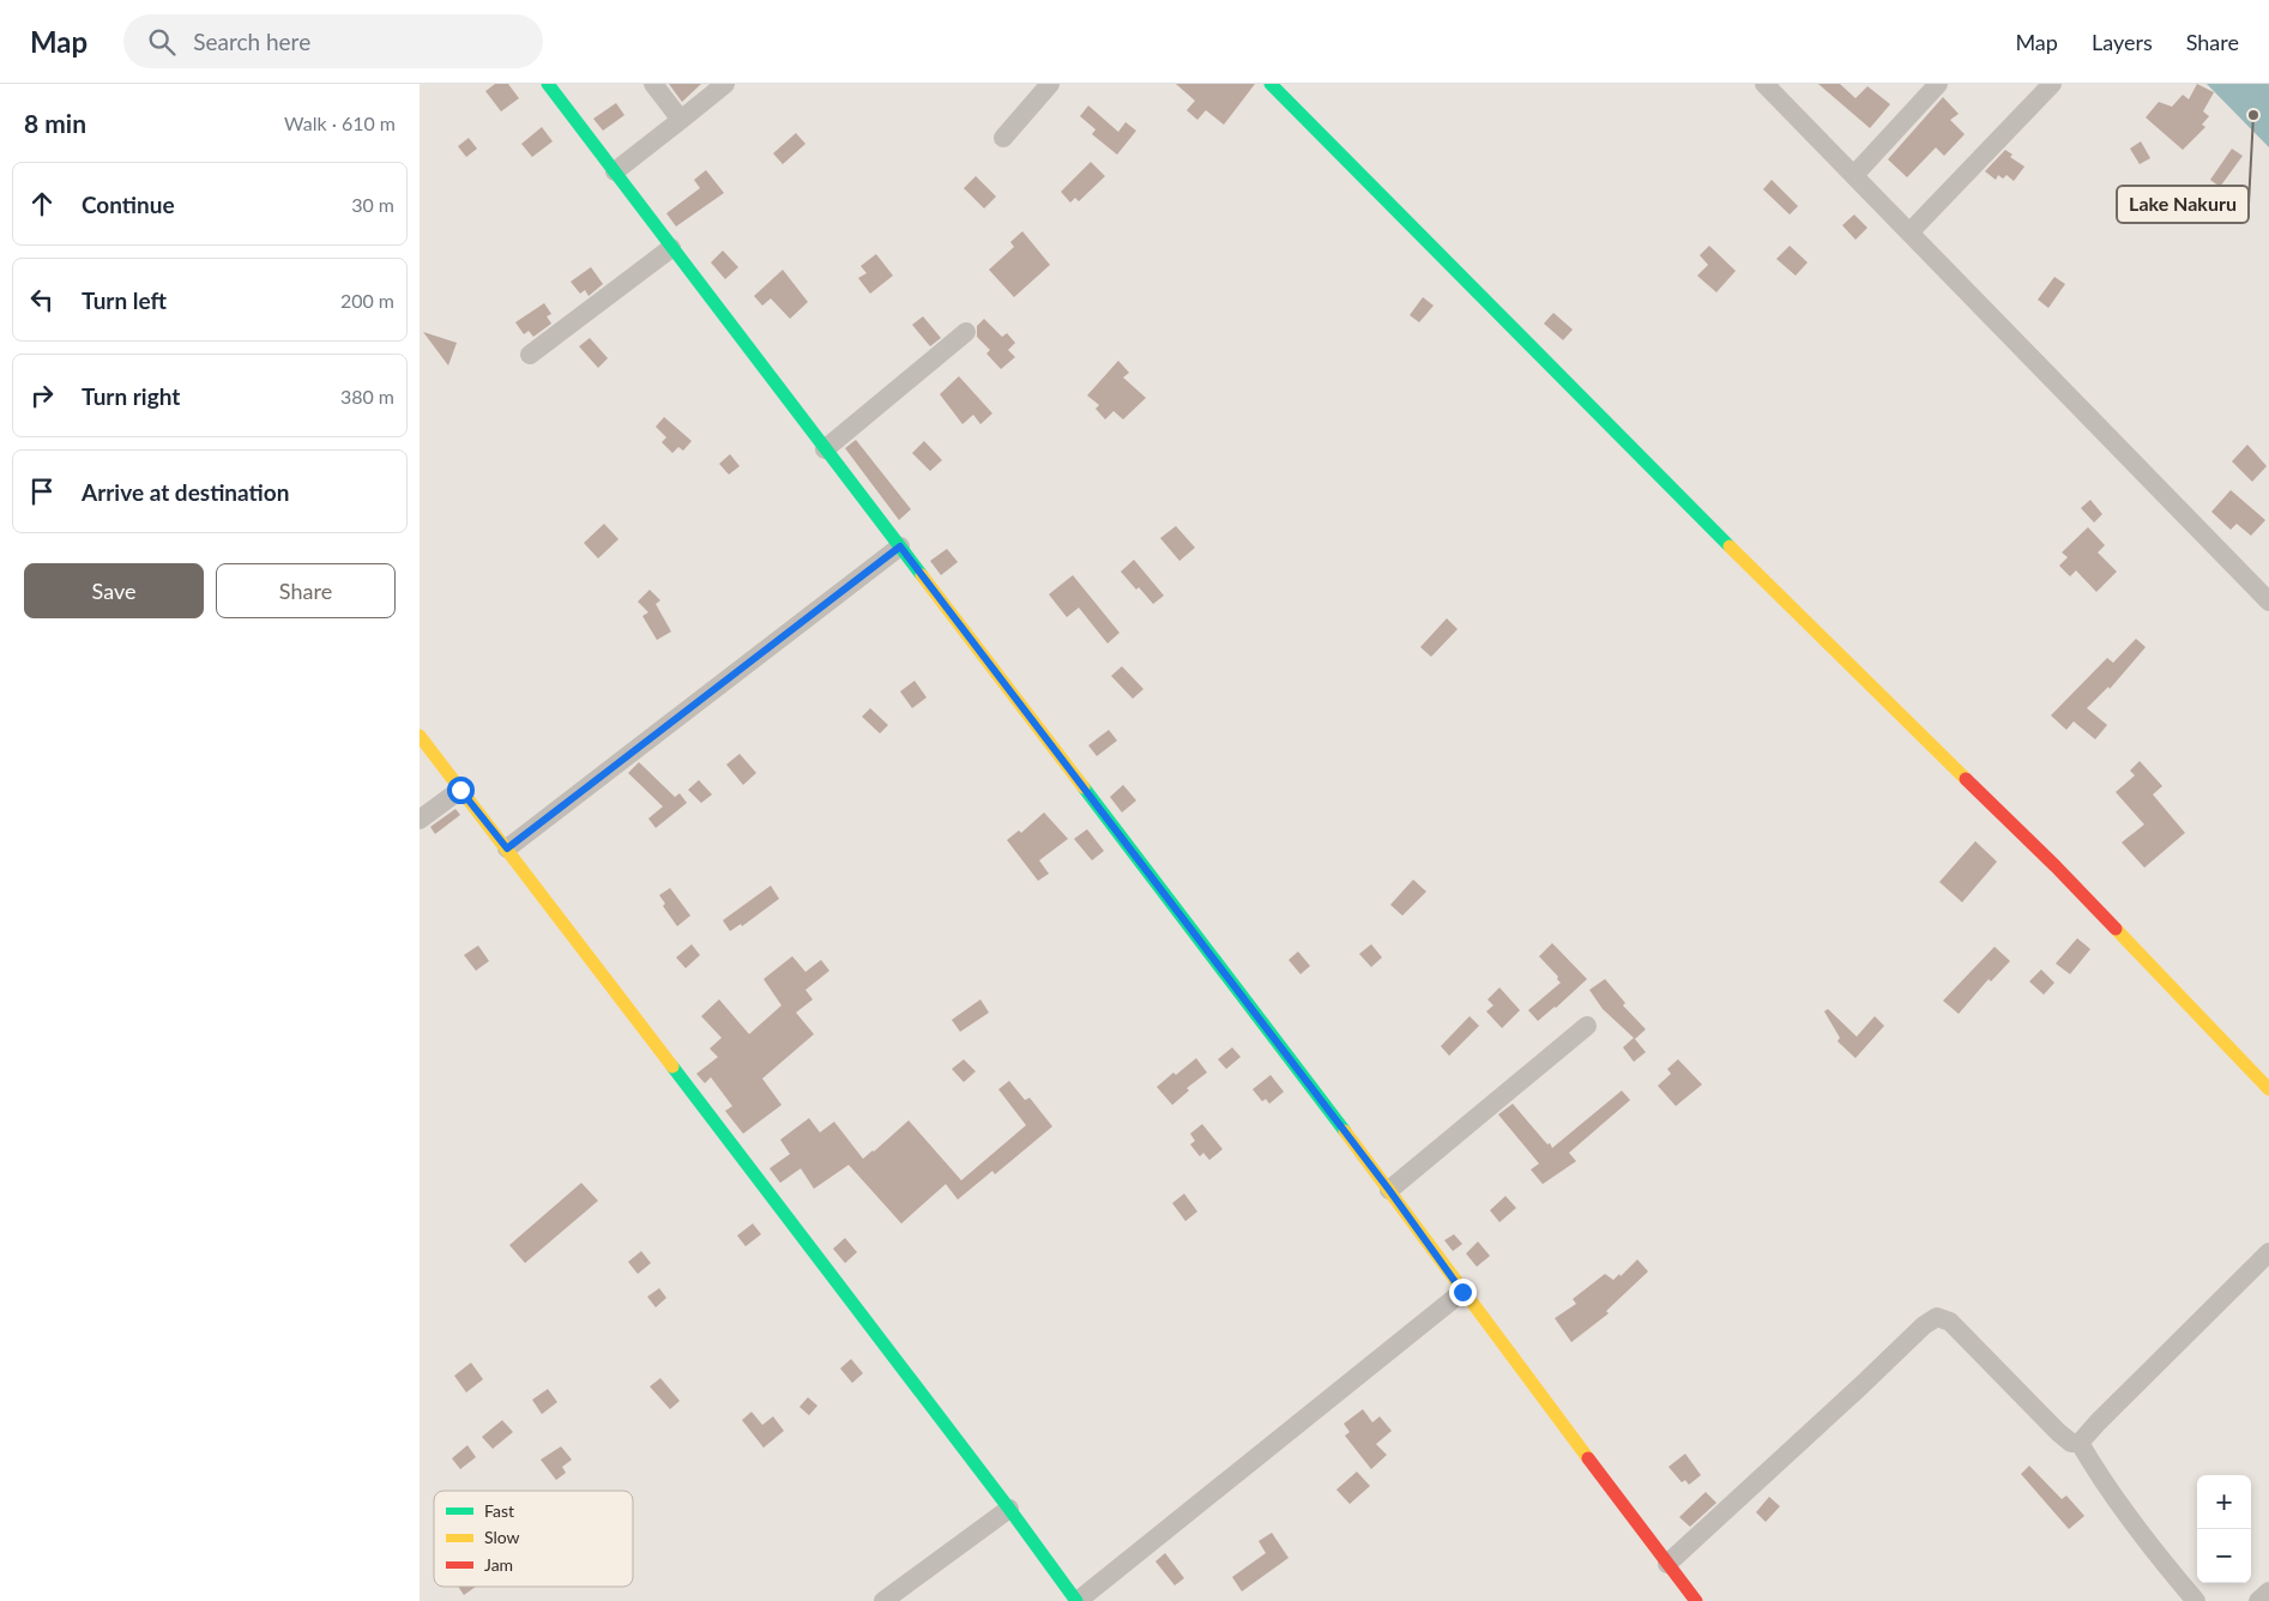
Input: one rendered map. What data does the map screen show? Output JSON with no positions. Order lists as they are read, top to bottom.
{
  "places": ["Lake Nakuru"],
  "legend": ["Fast", "Slow", "Jam"],
  "page": {
    "header": "Map",
    "search": "Search here",
    "nav": ["Map", "Layers", "Share"],
    "heading": ["8 min", "Walk · 610 m"],
    "list": [
      ["Continue", "30 m"],
      ["Turn left", "200 m"],
      ["Turn right", "380 m"],
      "Arrive at destination"
    ],
    "buttons": ["Save", "Share"],
    "map_buttons": ["+", "−"]
  }
}
